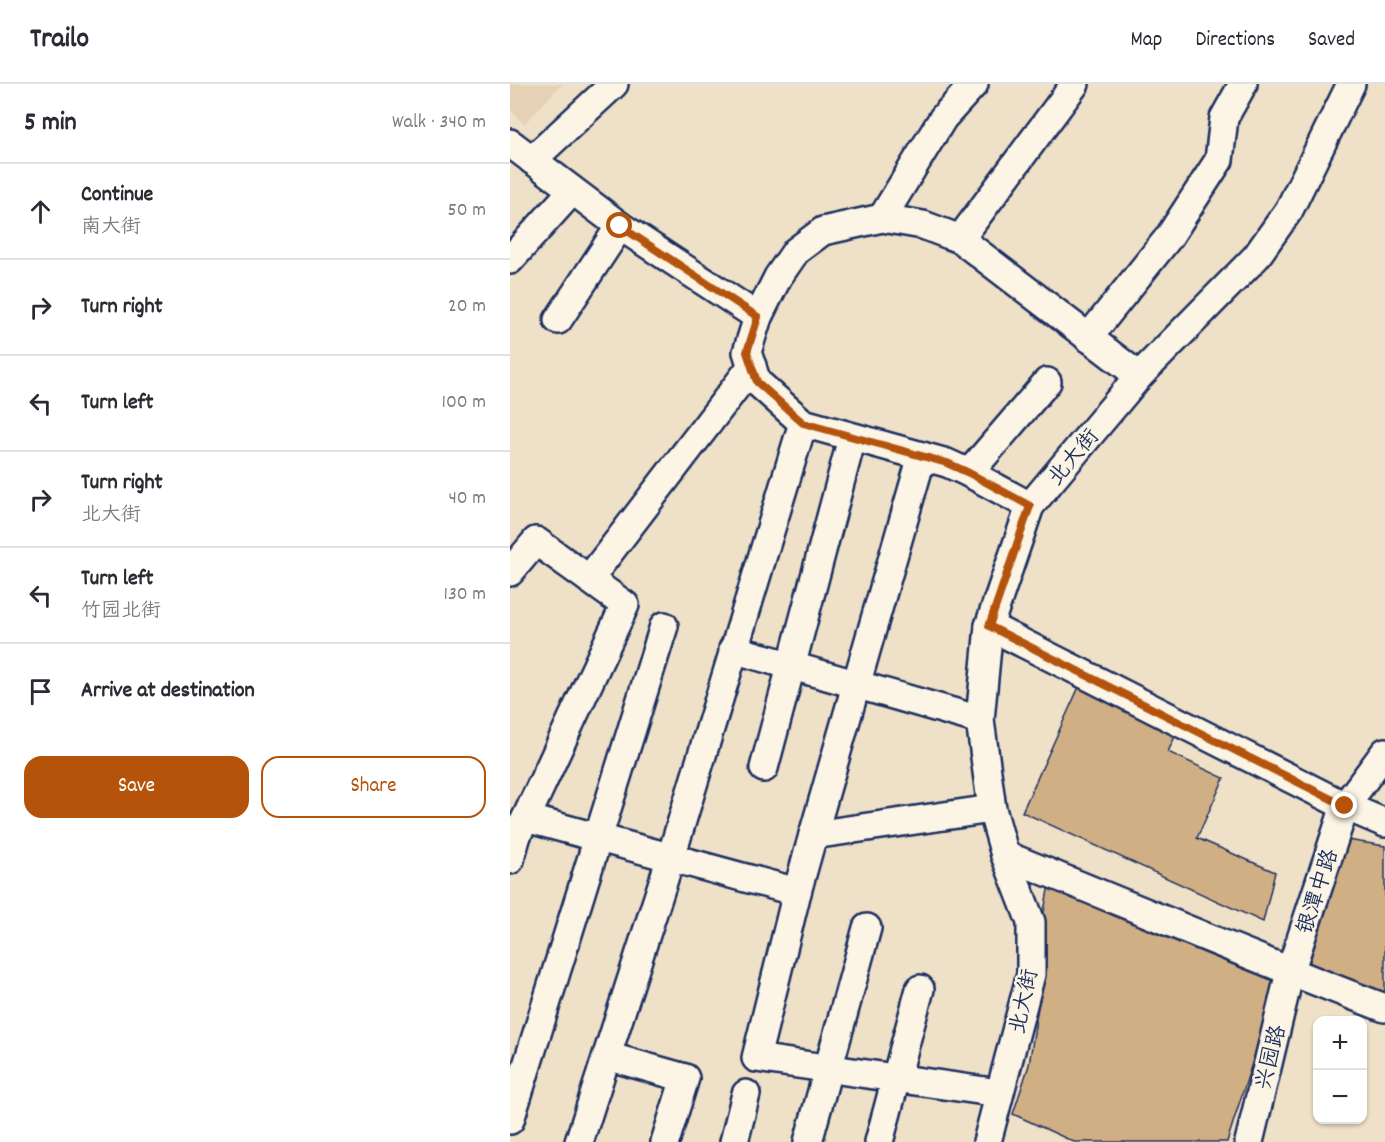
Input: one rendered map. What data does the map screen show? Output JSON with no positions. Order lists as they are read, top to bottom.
{
  "streets": {
    "street": ["北大街", "银潭中路", "兴园路"]
  },
  "crossings": [
    ["银潭中路", "兴园路"]
  ],
  "page": {
    "header": "Trailo",
    "nav": ["Map", "Directions", "Saved"],
    "heading": ["5 min", "Walk · 340 m"],
    "list": [
      ["Continue", "南大街", "50 m"],
      ["Turn right", "20 m"],
      ["Turn left", "100 m"],
      ["Turn right", "北大街", "40 m"],
      ["Turn left", "竹园北街", "130 m"],
      "Arrive at destination"
    ],
    "buttons": ["Save", "Share"],
    "map_buttons": ["+", "−"]
  }
}
